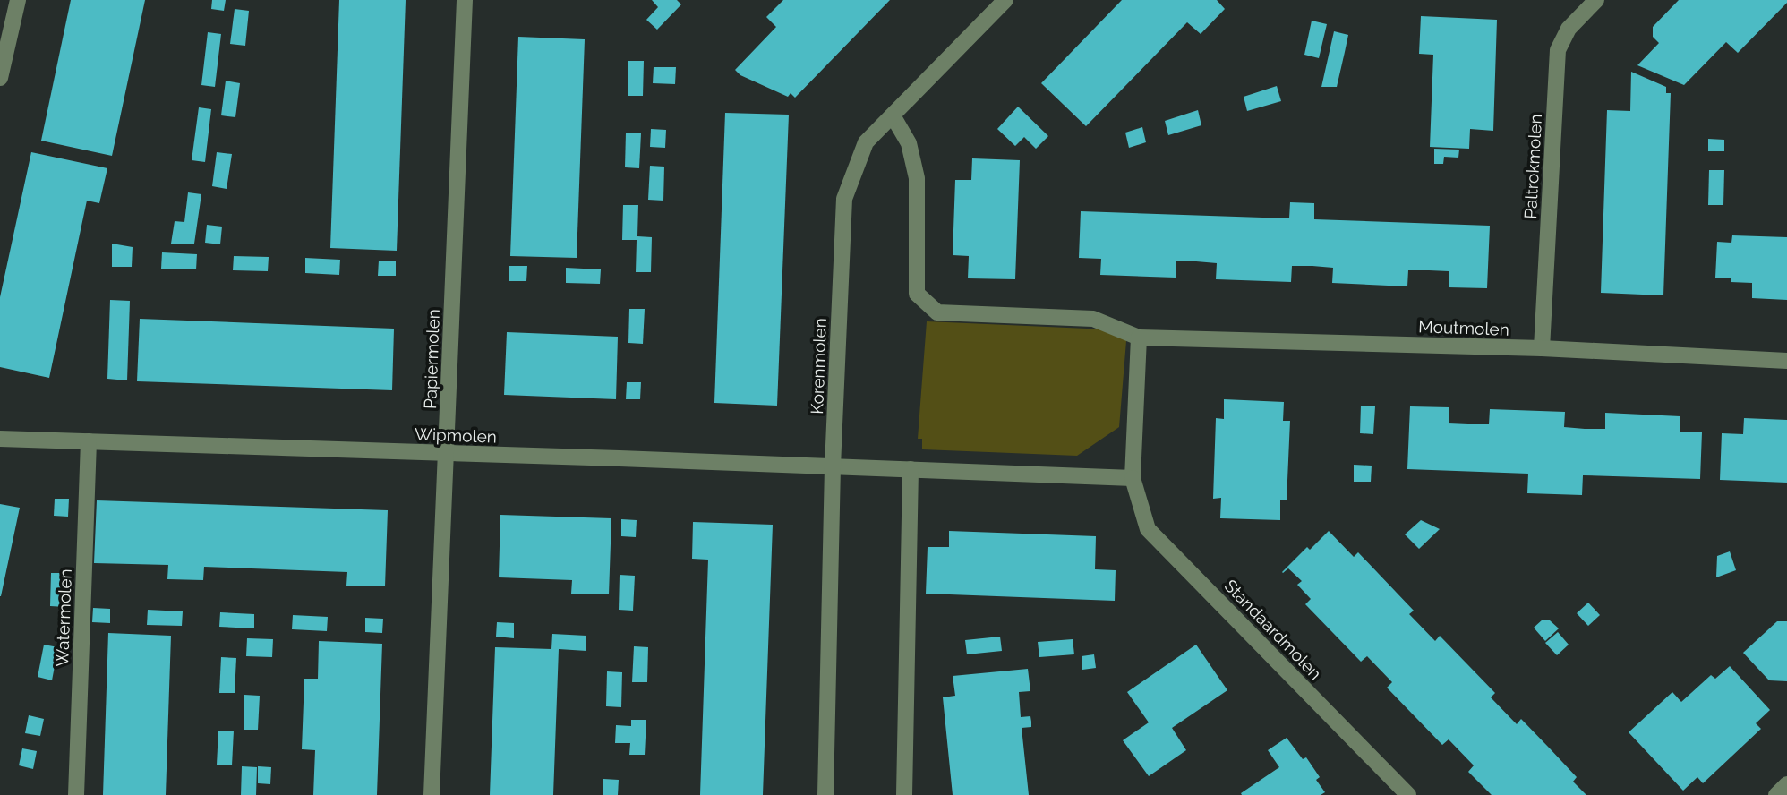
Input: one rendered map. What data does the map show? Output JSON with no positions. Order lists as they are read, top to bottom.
{
  "streets": {
    "street": [
      "Paltrokmolen",
      "Moutmolen",
      "Papiermolen",
      "Korenmolen",
      "Wipmolen",
      "Watermolen",
      "Standaardmolen"
    ]
  },
  "crossings": [
    ["Paltrokmolen", "Moutmolen"],
    ["Moutmolen", "Korenmolen"],
    ["Papiermolen", "Wipmolen"],
    ["Korenmolen", "Wipmolen"],
    ["Wipmolen", "Watermolen"]
  ]
}
